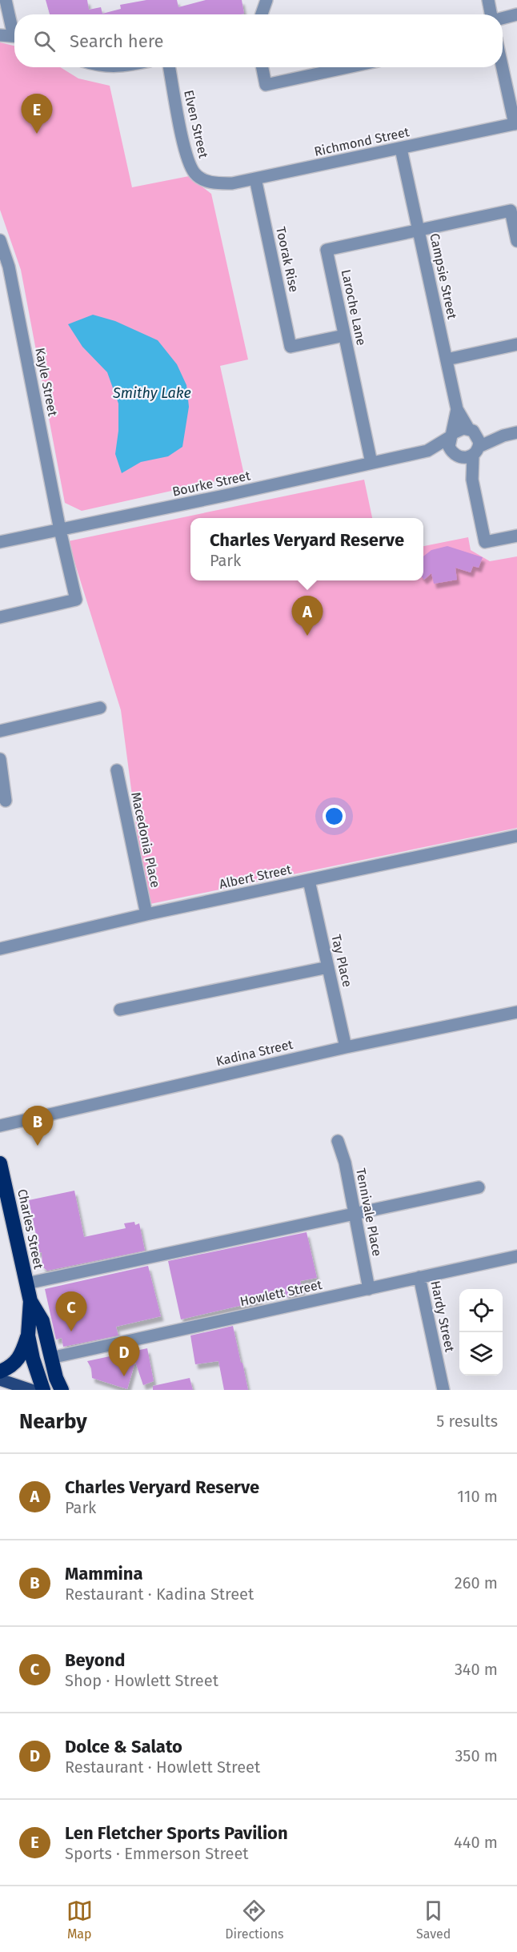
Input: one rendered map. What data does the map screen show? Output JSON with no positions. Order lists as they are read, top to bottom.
{
  "streets": {
    "highway": ["Charles Street"],
    "street": [
      "Elven Street",
      "Richmond Street",
      "Toorak Rise",
      "Campsie Street",
      "Laroche Lane",
      "Kayle Street",
      "Bourke Street",
      "Macedonia Place",
      "Albert Street",
      "Tay Place",
      "Kadina Street",
      "Tennivale Place",
      "Howlett Street",
      "Hardy Street"
    ]
  },
  "crossings": [
    ["Elven Street", "Richmond Street"],
    ["Richmond Street", "Toorak Rise"],
    ["Richmond Street", "Campsie Street"],
    ["Toorak Rise", "Laroche Lane"],
    ["Campsie Street", "Laroche Lane"],
    ["Campsie Street", "Bourke Street"],
    ["Laroche Lane", "Bourke Street"],
    ["Kayle Street", "Bourke Street"],
    ["Macedonia Place", "Albert Street"],
    ["Albert Street", "Tay Place"],
    ["Tay Place", "Kadina Street"],
    ["Tennivale Place", "Howlett Street"],
    ["Charles Street", "Howlett Street"],
    ["Howlett Street", "Hardy Street"]
  ],
  "water": ["Smithy Lake"],
  "page": {
    "search": "Search here",
    "pins": [
      "E",
      "A",
      "B",
      "C",
      "D"
    ],
    "popup": ["Charles Veryard Reserve", "Park"],
    "heading": ["Nearby", "5 results"],
    "list": [
      {
        "mark": "A",
        "name": "Charles Veryard Reserve",
        "note": "Park",
        "value": "110 m"
      },
      {
        "mark": "B",
        "name": "Mammina",
        "note": "Restaurant · Kadina Street",
        "value": "260 m"
      },
      {
        "mark": "C",
        "name": "Beyond",
        "note": "Shop · Howlett Street",
        "value": "340 m"
      },
      {
        "mark": "D",
        "name": "Dolce & Salato",
        "note": "Restaurant · Howlett Street",
        "value": "350 m"
      },
      {
        "mark": "E",
        "name": "Len Fletcher Sports Pavilion",
        "note": "Sports · Emmerson Street",
        "value": "440 m"
      }
    ],
    "nav": ["Map", "Directions", "Saved"]
  }
}
